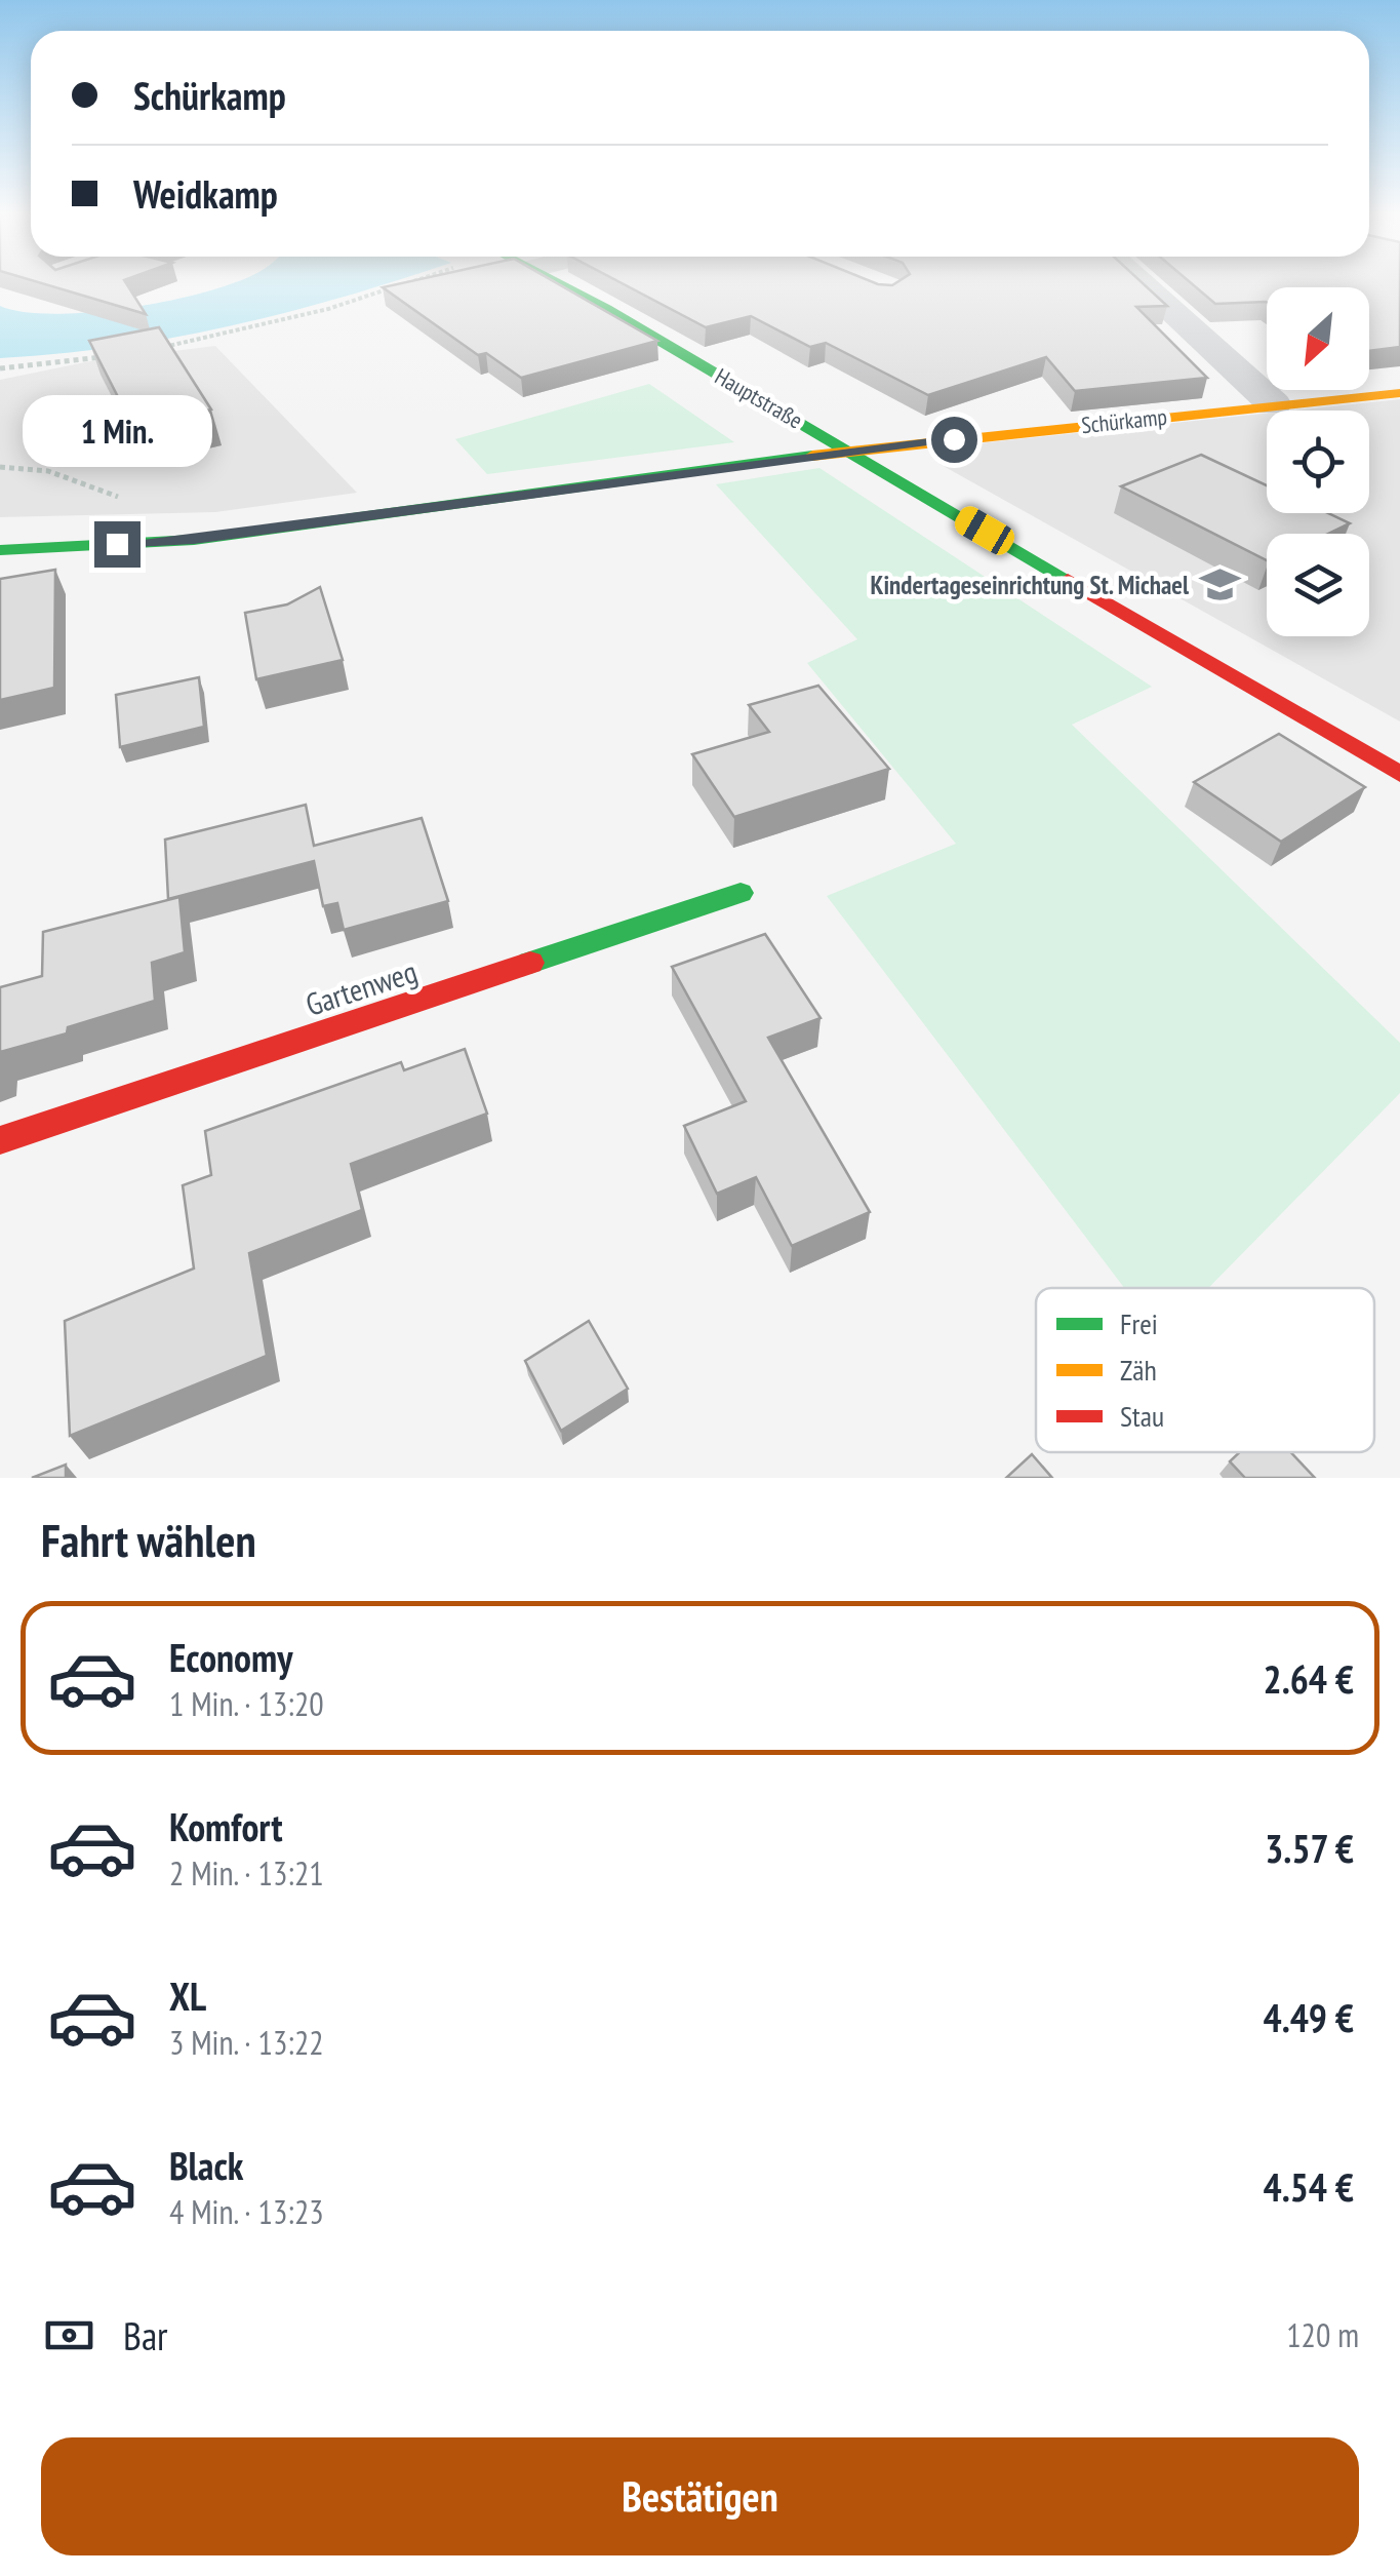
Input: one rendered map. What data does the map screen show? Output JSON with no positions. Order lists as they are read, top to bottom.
{
  "streets": {
    "street": ["Hauptstraße", "Schürkamp", "Gartenweg"]
  },
  "crossings": [
    ["Hauptstraße", "Schürkamp"]
  ],
  "places": {
    "school or university": ["Kindertageseinrichtung St. Michael"]
  },
  "legend": ["Frei", "Zäh", "Stau"],
  "north": "bottom left",
  "page": {
    "banner": ["Schürkamp", "Weidkamp"],
    "bubble": "1 Min.",
    "heading": "Fahrt wählen",
    "list": [
      {
        "name": "Economy",
        "note": "1 Min. · 13:20",
        "value": "2.64 €"
      },
      {
        "name": "Komfort",
        "note": "2 Min. · 13:21",
        "value": "3.57 €"
      },
      {
        "name": "XL",
        "note": "3 Min. · 13:22",
        "value": "4.49 €"
      },
      {
        "name": "Black",
        "note": "4 Min. · 13:23",
        "value": "4.54 €"
      }
    ],
    "pay": ["Bar", "120 m"],
    "buttons": "Bestätigen"
  }
}
